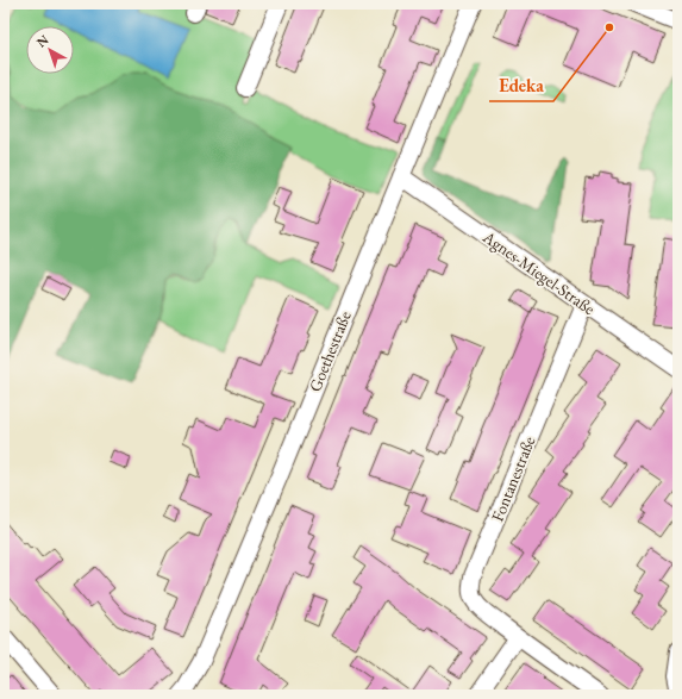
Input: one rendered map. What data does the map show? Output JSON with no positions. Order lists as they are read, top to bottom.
{
  "streets": {
    "street": ["Agnes-Miegel-Straße", "Goethestraße", "Fontanestraße"]
  },
  "crossings": [
    ["Agnes-Miegel-Straße", "Goethestraße"],
    ["Agnes-Miegel-Straße", "Fontanestraße"]
  ],
  "places": ["Edeka"],
  "north": "top left"
}
